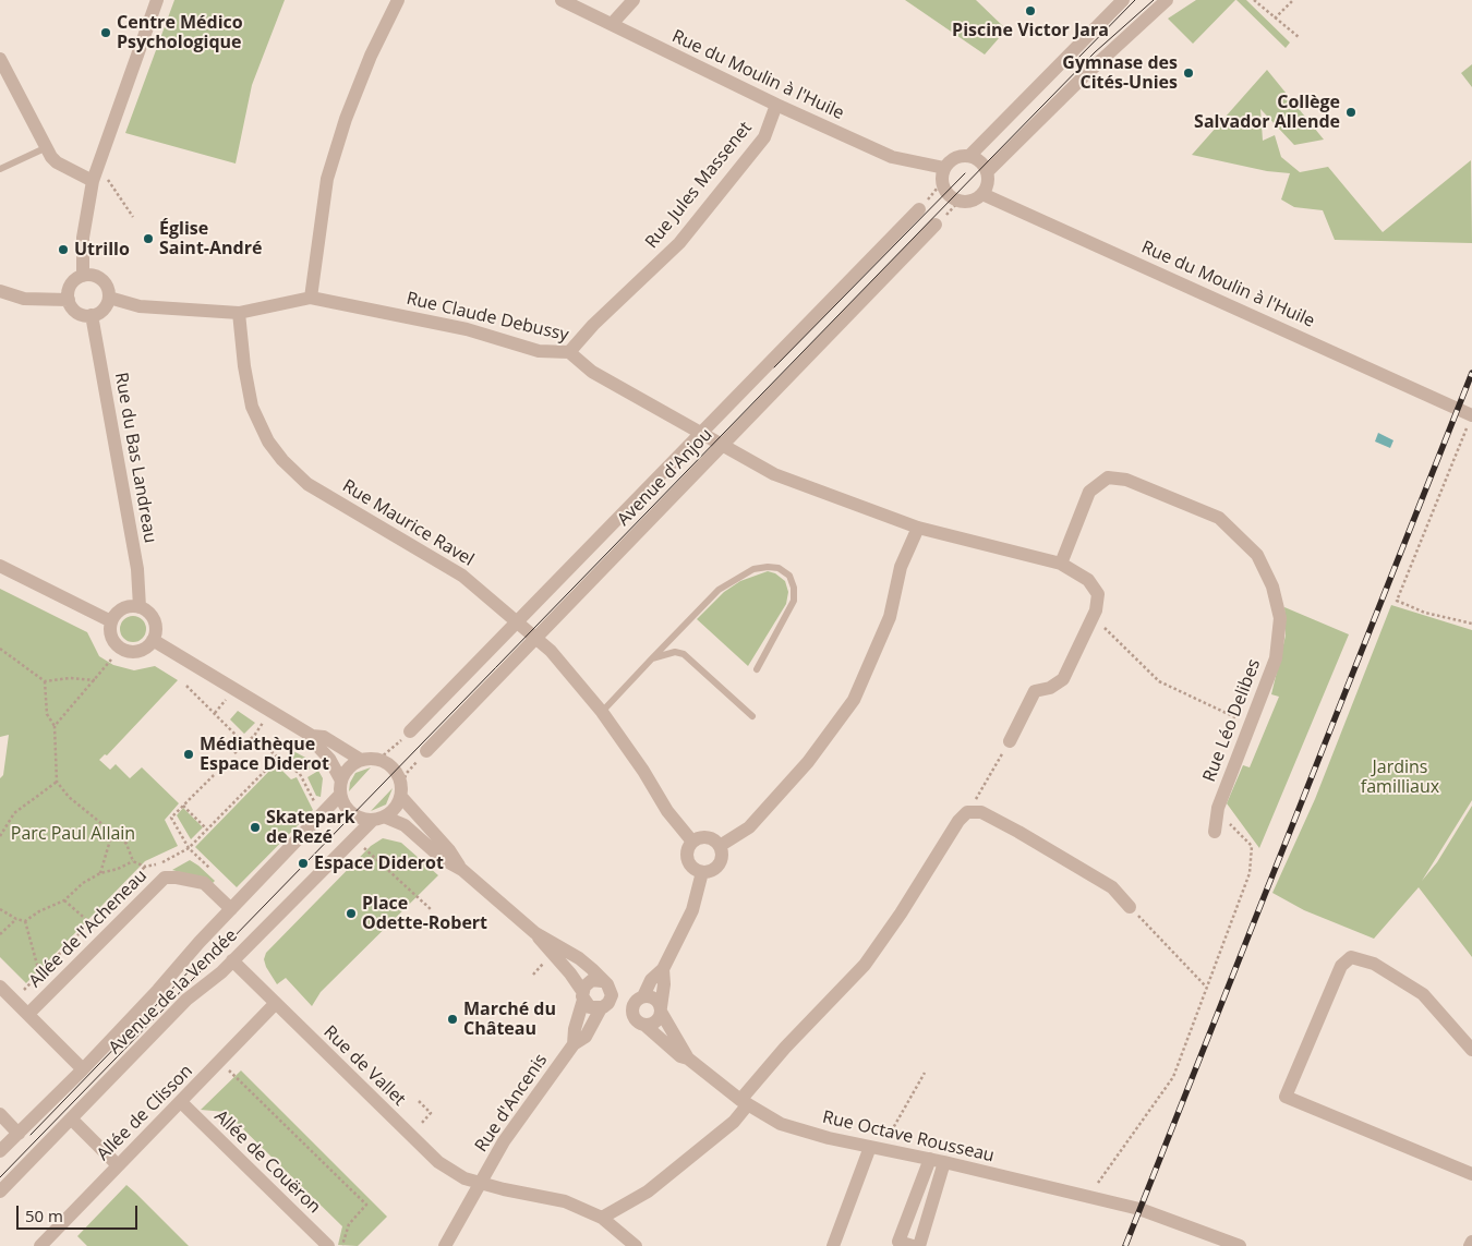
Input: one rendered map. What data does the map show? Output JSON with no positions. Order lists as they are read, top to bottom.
{
  "streets": {
    "street": [
      "Rue du Moulin à l'Huile",
      "Rue Jules Massenet",
      "Rue Claude Debussy",
      "Rue du Bas Landreau",
      "Avenue d'Anjou",
      "Rue Maurice Ravel",
      "Rue Léo Delibes",
      "Allée de l'Acheneau",
      "Avenue de la Vendée",
      "Rue de Vallet",
      "Rue d'Ancenis",
      "Allée de Clisson",
      "Rue Octave Rousseau",
      "Allée de Couëron"
    ]
  },
  "crossings": [
    ["Rue du Moulin à l'Huile", "Rue Jules Massenet"],
    ["Rue Jules Massenet", "Rue Claude Debussy"],
    ["Rue Claude Debussy", "Rue du Bas Landreau"],
    ["Rue Claude Debussy", "Avenue d'Anjou"],
    ["Rue Claude Debussy", "Rue Maurice Ravel"],
    ["Avenue d'Anjou", "Rue Maurice Ravel"],
    ["Allée de l'Acheneau", "Avenue de la Vendée"],
    ["Avenue de la Vendée", "Rue de Vallet"],
    ["Rue de Vallet", "Rue d'Ancenis"],
    ["Rue de Vallet", "Allée de Clisson"],
    ["Allée de Clisson", "Allée de Couëron"]
  ],
  "parks": ["Jardins familliaux", "Parc Paul Allain"],
  "places": [
    "Piscine Victor Jara",
    "Centre Médico Psychologique",
    "Gymnase des Cités-Unies",
    "Collège Salvador Allende",
    "Église Saint-André",
    "Utrillo",
    "Médiathèque Espace Diderot",
    "Skatepark de Rezé",
    "Espace Diderot",
    "Place Odette-Robert",
    "Marché du Château"
  ],
  "scale_bar": "50 m"
}
